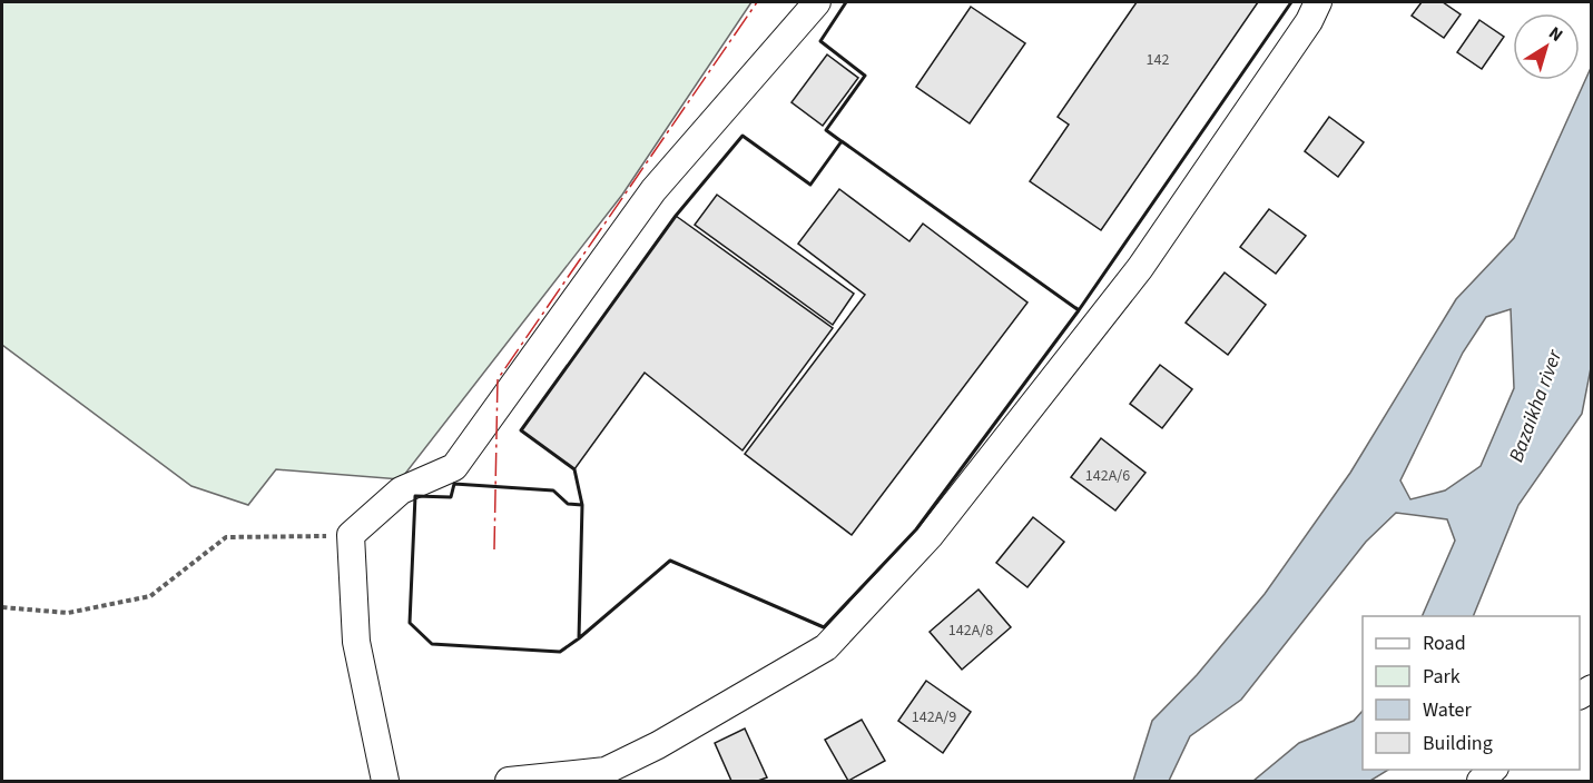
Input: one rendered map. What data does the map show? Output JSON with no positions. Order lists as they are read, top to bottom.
{
  "water": ["Bazaikha river"],
  "house_numbers": [
    "142",
    "142А/6",
    "142А/8",
    "142А/9"
  ],
  "legend": [
    "Road",
    "Park",
    "Water",
    "Building"
  ],
  "north": "top right"
}
